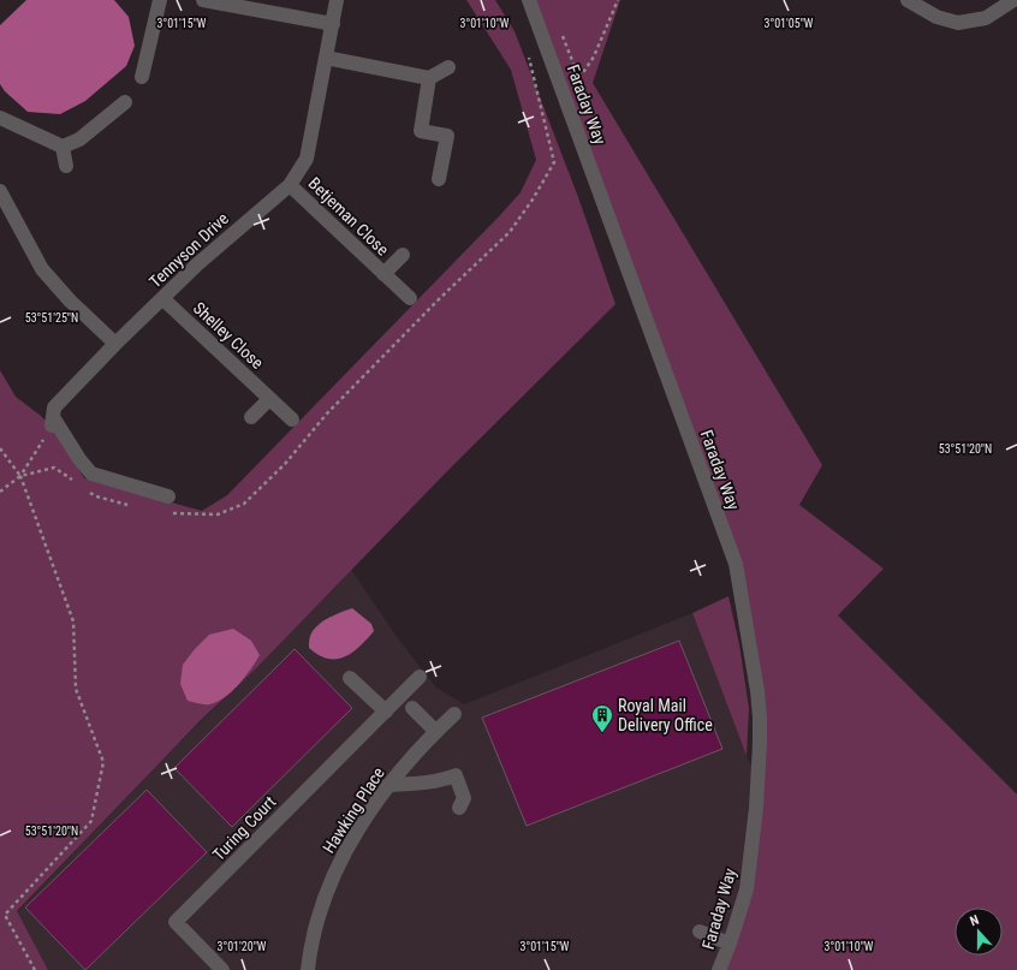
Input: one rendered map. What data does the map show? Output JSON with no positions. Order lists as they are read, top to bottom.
{
  "streets": {
    "street": [
      "Faraday Way",
      "Betjeman Close",
      "Tennyson Drive",
      "Shelley Close",
      "Hawking Place",
      "Turing Court"
    ]
  },
  "crossings": [
    ["Betjeman Close", "Tennyson Drive"],
    ["Tennyson Drive", "Shelley Close"]
  ],
  "places": {
    "building": ["Royal Mail Delivery Office"]
  },
  "north": "top",
  "coordinates": [
    "3°01'15\"W",
    "3°01'10\"W",
    "3°01'05\"W",
    "53°51'25\"N",
    "53°51'20\"N",
    "3°01'20\"W"
  ]
}
